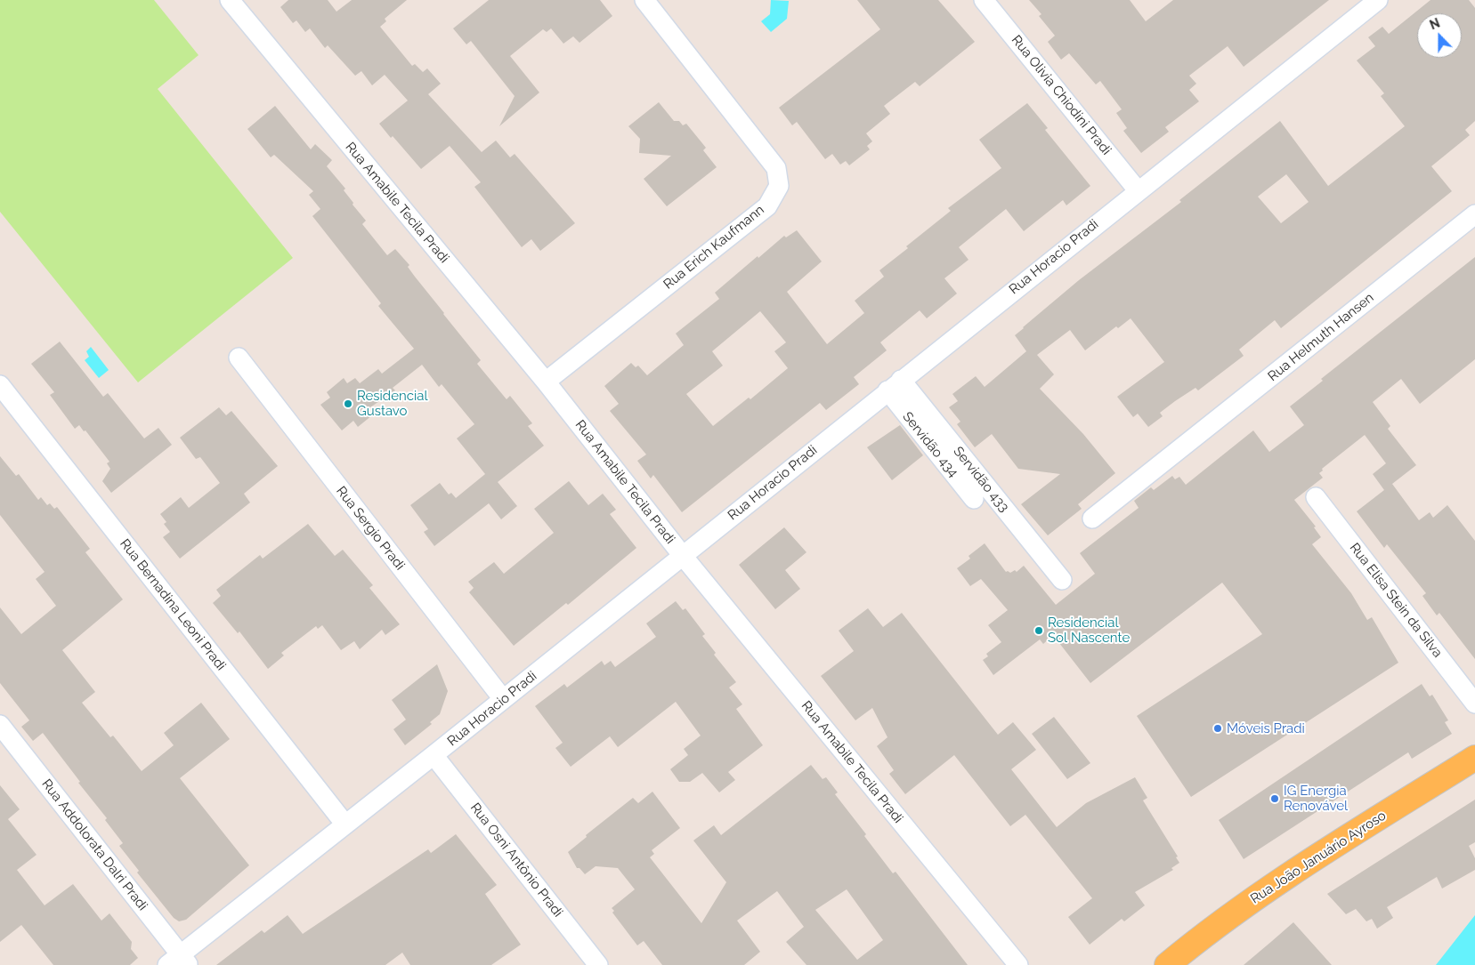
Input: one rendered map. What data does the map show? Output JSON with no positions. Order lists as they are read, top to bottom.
{
  "streets": {
    "main road": ["Rua João Januário Ayroso"],
    "street": [
      "Rua Olivia Chiodini Pradi",
      "Rua Amabile Tecila Pradi",
      "Rua Erich Kaufmann",
      "Rua Horacio Pradi",
      "Rua Helmuth Hansen",
      "Servidão 434",
      "Servidão 433",
      "Rua Sergio Pradi",
      "Rua Elisa Stein da Silva",
      "Rua Bernadina Leoni Pradi",
      "Rua Addolorata Dalri Pradi",
      "Rua Osni Antônio Pradi"
    ]
  },
  "crossings": [
    ["Rua Olivia Chiodini Pradi", "Rua Horacio Pradi"],
    ["Rua Amabile Tecila Pradi", "Rua Erich Kaufmann"],
    ["Rua Amabile Tecila Pradi", "Rua Horacio Pradi"],
    ["Rua Horacio Pradi", "Servidão 434"],
    ["Rua Horacio Pradi", "Servidão 433"],
    ["Rua Horacio Pradi", "Rua Sergio Pradi"],
    ["Rua Horacio Pradi", "Rua Bernadina Leoni Pradi"],
    ["Rua Horacio Pradi", "Rua Addolorata Dalri Pradi"],
    ["Rua Horacio Pradi", "Rua Osni Antônio Pradi"],
    ["Servidão 434", "Servidão 433"]
  ],
  "places": [
    "Residencial Gustavo",
    "Residencial Sol Nascente",
    "Móveis Pradi",
    "IG Energia Renovável"
  ],
  "north": "top"
}
